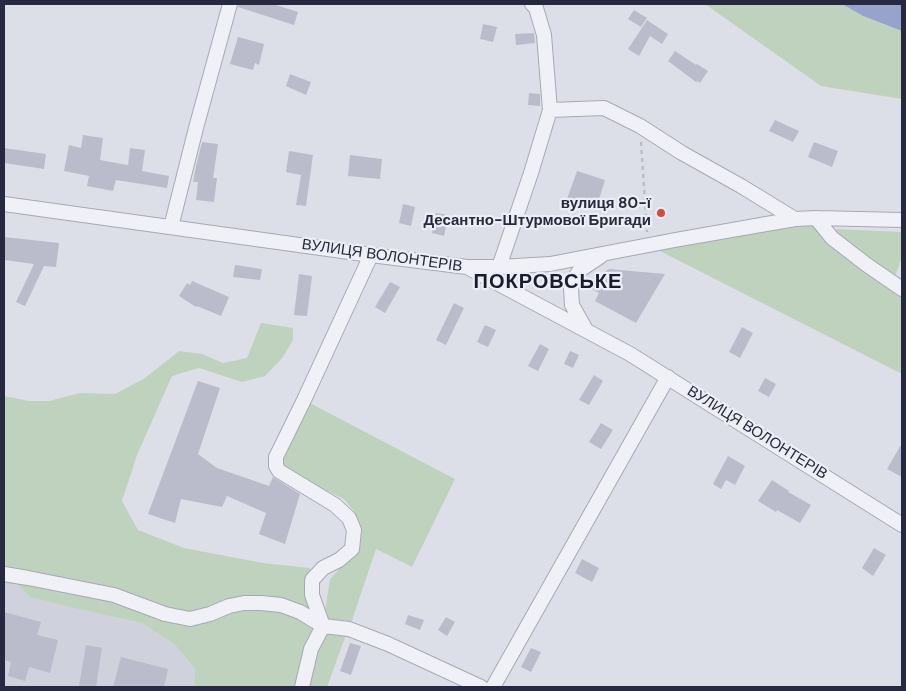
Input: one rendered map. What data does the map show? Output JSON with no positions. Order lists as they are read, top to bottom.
{
  "streets": {
    "street": ["ВУЛИЦЯ ВОЛОНТЕРІВ"]
  },
  "districts": ["ПОКРОВСЬКЕ"],
  "places": ["вулиця 80-ї Десантно-Штурмової Бригади"]
}
